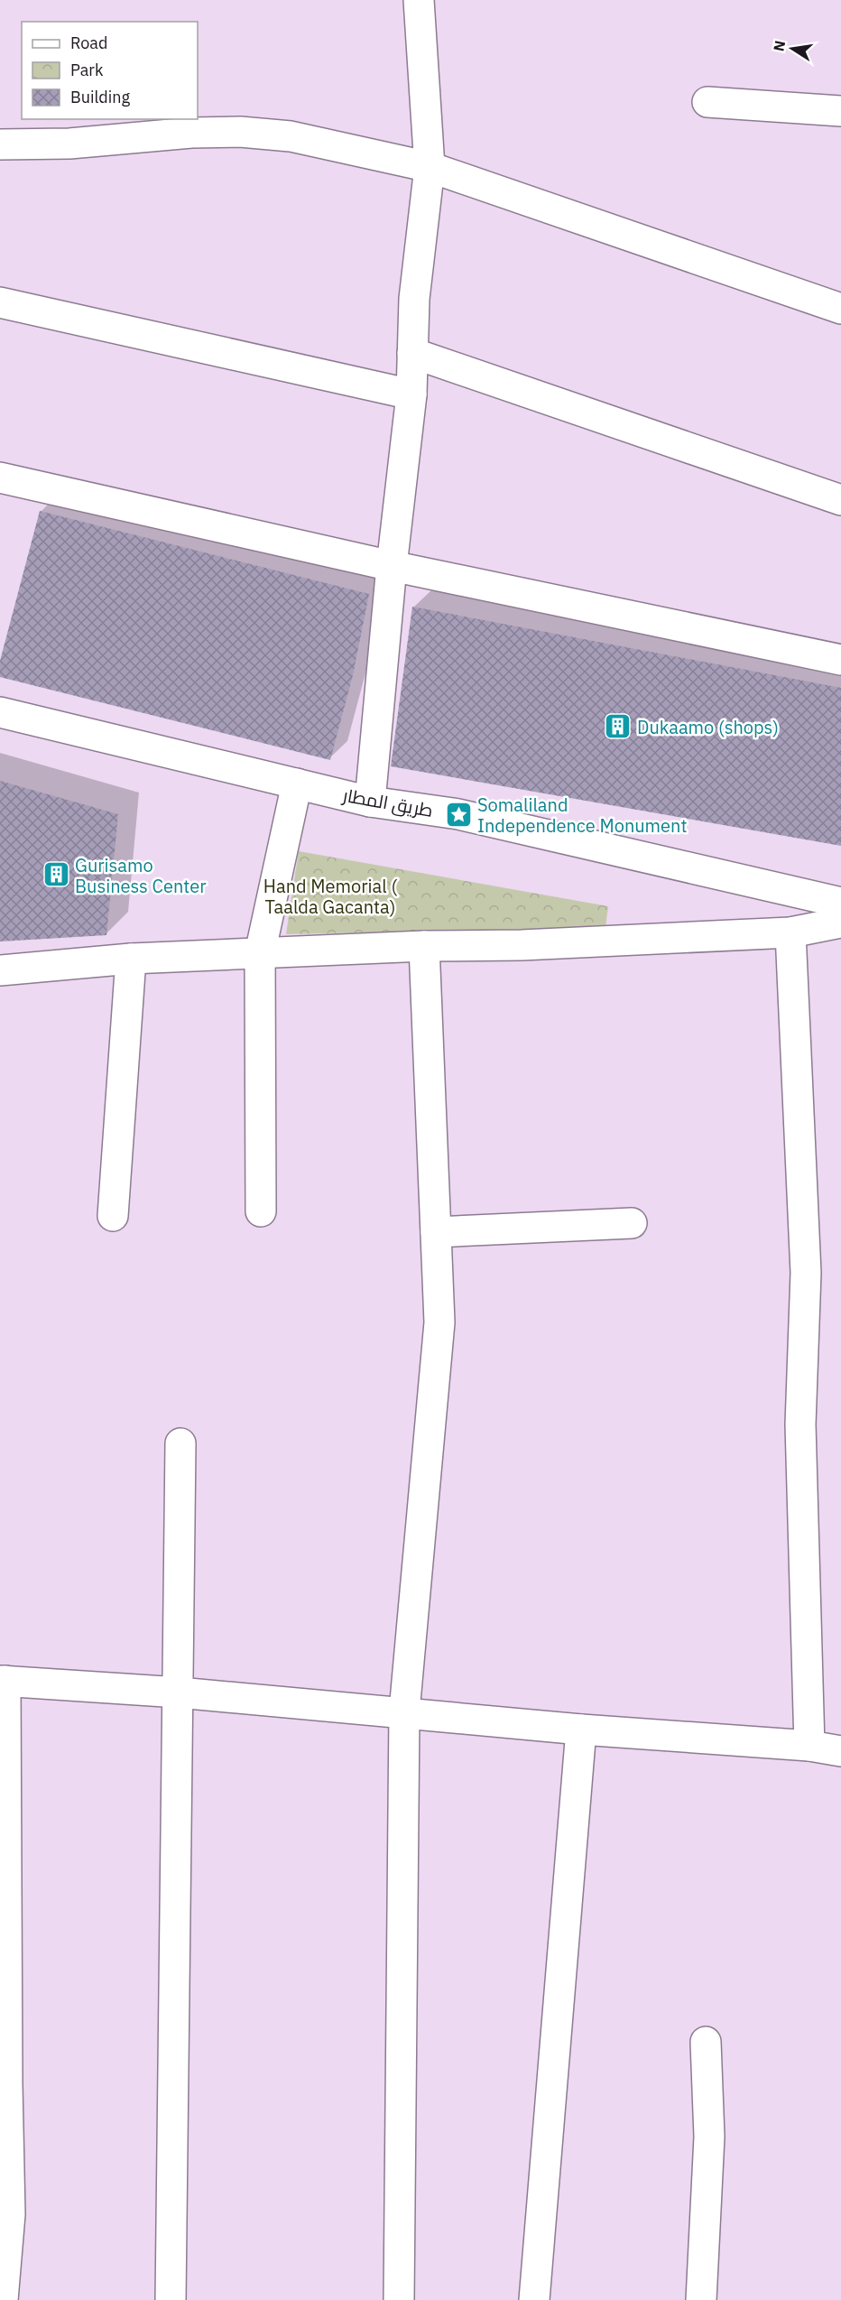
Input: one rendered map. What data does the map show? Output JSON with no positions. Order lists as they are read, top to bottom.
{
  "streets": {
    "street": ["طريق المطار"]
  },
  "parks": ["Hand Memorial ( Taalda Gacanta)"],
  "places": {
    "building": ["Dukaamo (shops)", "Gurisamo Business Center"],
    "place": ["Somaliland Independence Monument"]
  },
  "legend": ["Road", "Park", "Building"],
  "north": "left"
}
